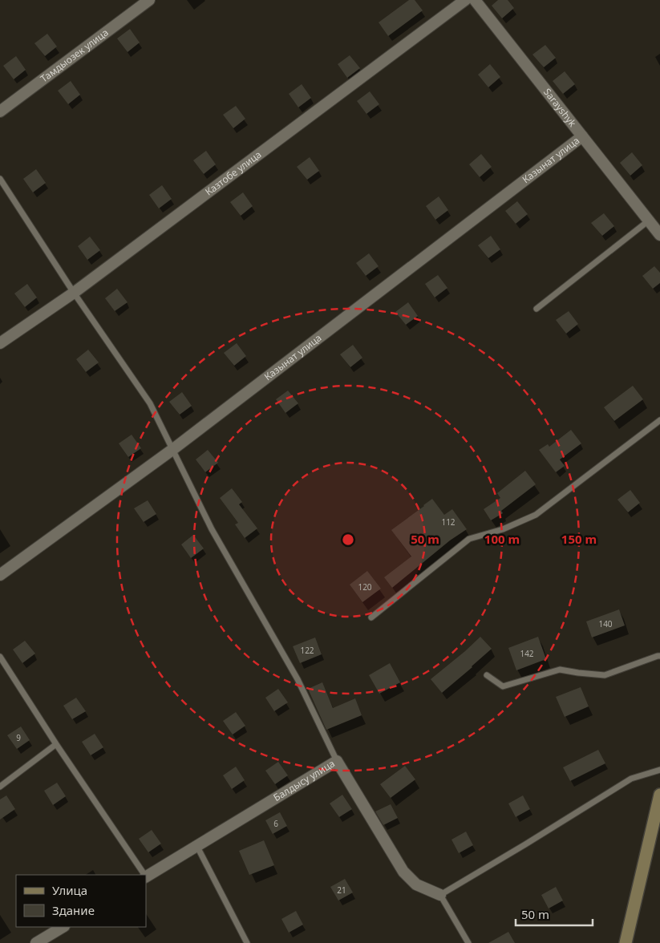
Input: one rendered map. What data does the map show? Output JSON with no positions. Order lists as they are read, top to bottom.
{
  "streets": {
    "street": [
      "Тамдыозек улица",
      "Sarayshyk",
      "Казынат улица",
      "Казтобе улица",
      "Балдысу улица"
    ]
  },
  "crossings": [
    ["Sarayshyk", "Казынат улица"]
  ],
  "house_numbers": [
    "112",
    "120",
    "140",
    "122",
    "142",
    "9",
    "6",
    "21"
  ],
  "legend": ["Улица", "Здание"],
  "scale_bar": "50 m",
  "rings": ["50 m", "100 m", "150 m"]
}
